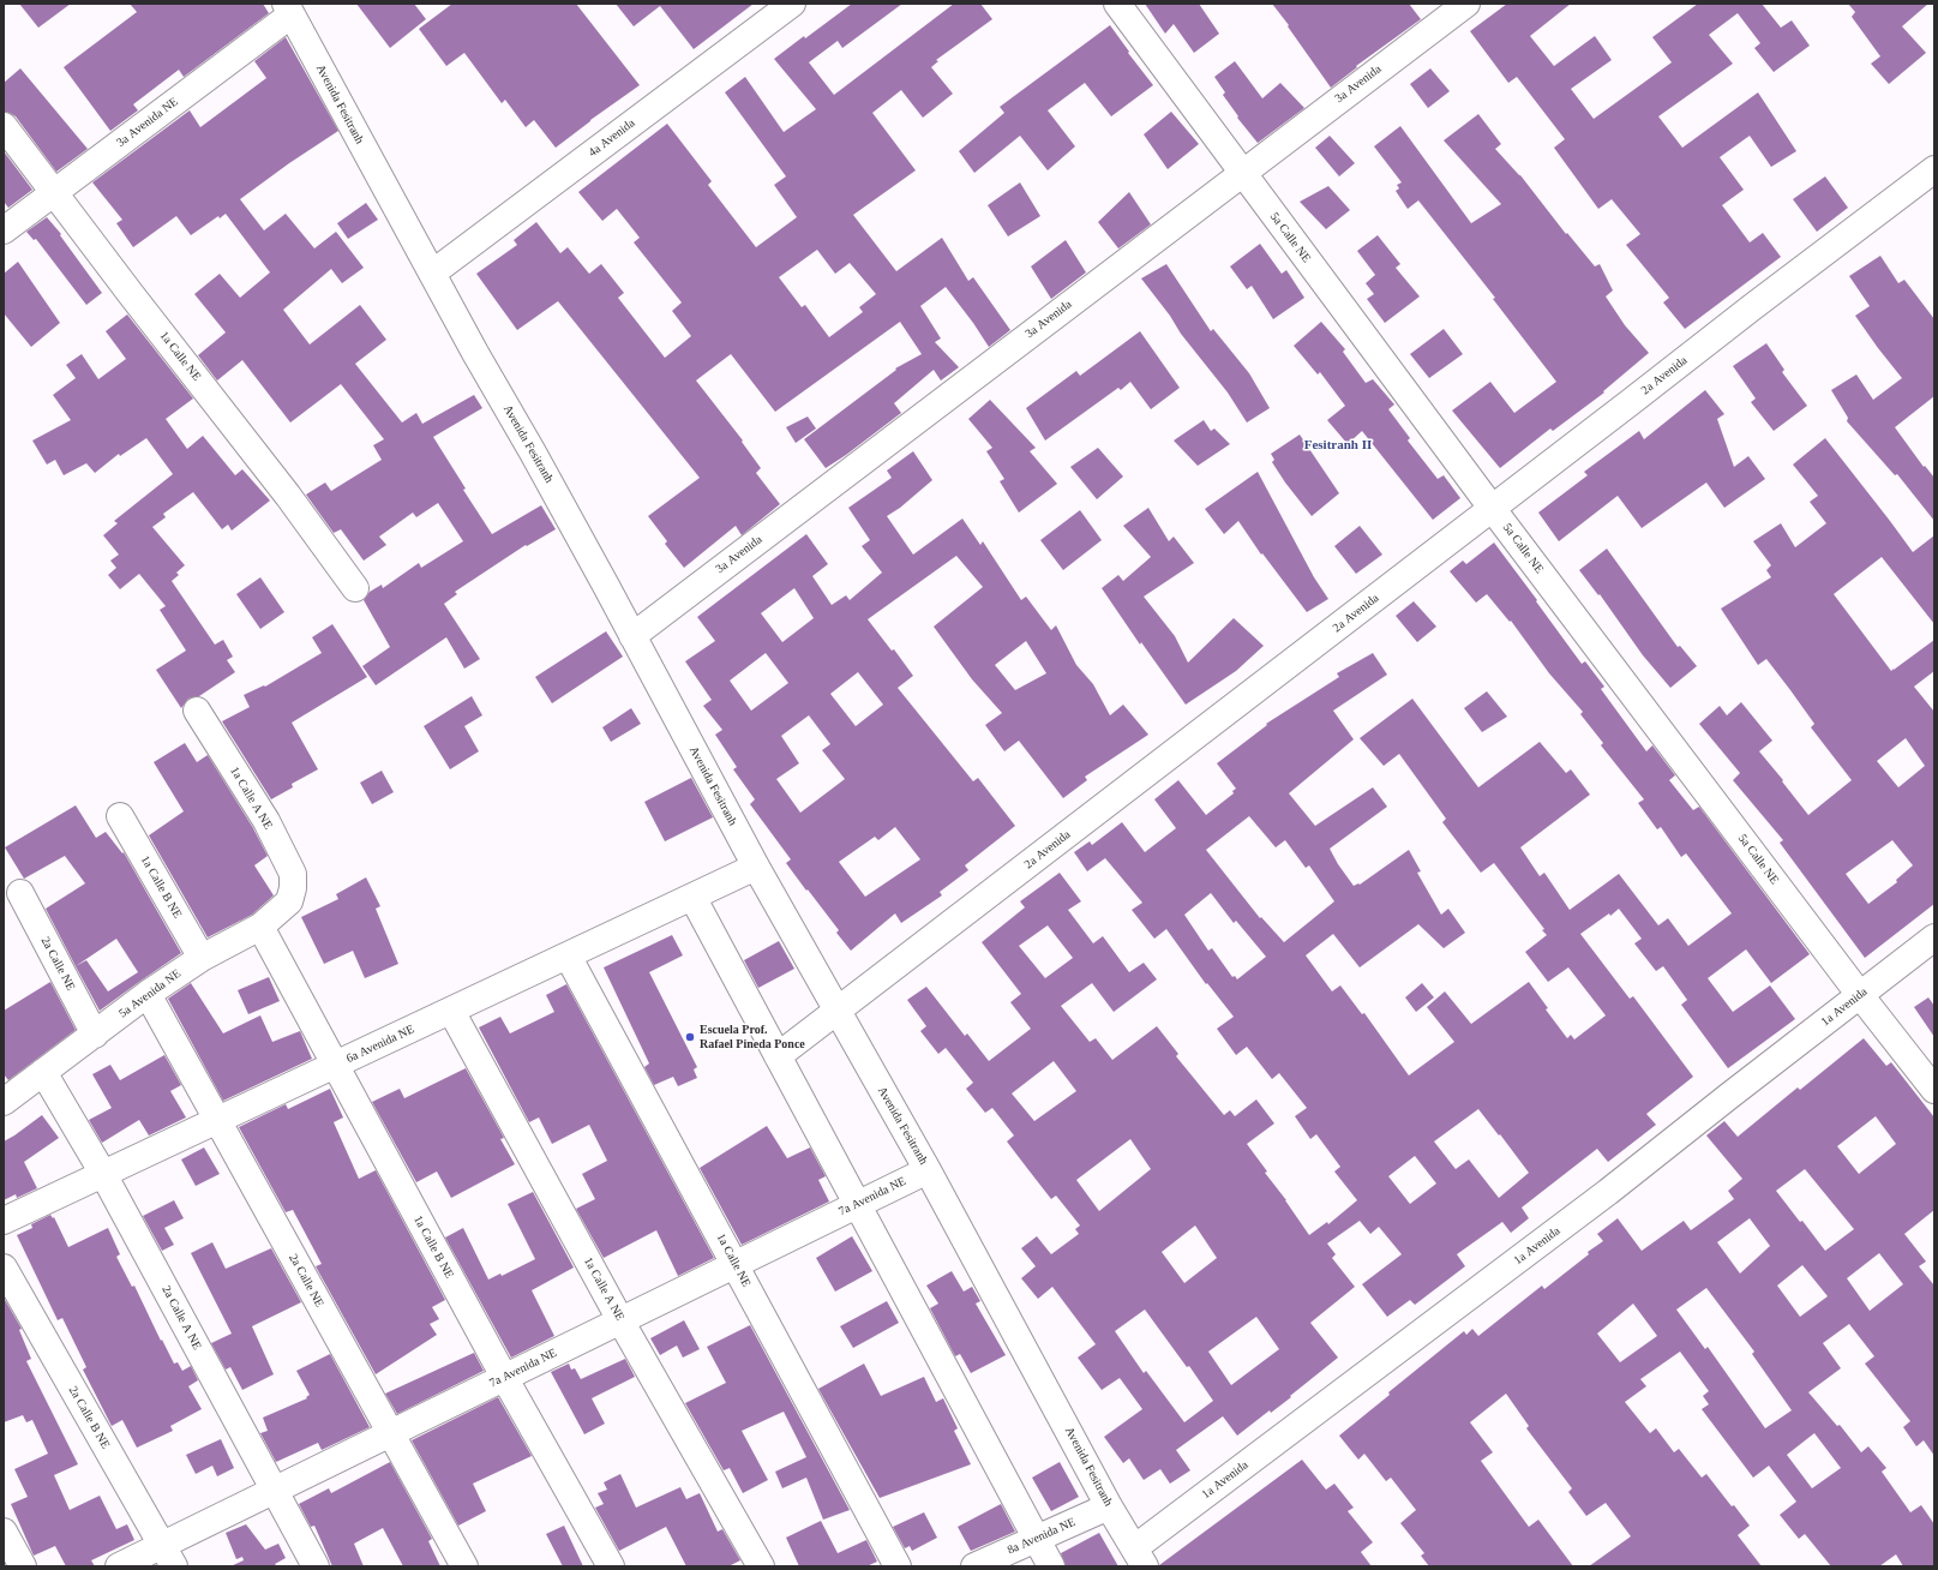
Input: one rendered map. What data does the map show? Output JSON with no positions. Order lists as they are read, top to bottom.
{
  "streets": {
    "street": [
      "3a Avenida",
      "Avenida Fesitranh",
      "3a Avenida NE",
      "4a Avenida",
      "5a Calle NE",
      "1a Calle NE",
      "2a Avenida",
      "1a Calle A NE",
      "1a Calle B NE",
      "2a Calle NE",
      "5a Avenida NE",
      "1a Avenida",
      "6a Avenida NE",
      "7a Avenida NE",
      "2a Calle A NE",
      "2a Calle B NE",
      "8a Avenida NE"
    ]
  },
  "crossings": [
    ["3a Avenida", "Avenida Fesitranh"],
    ["3a Avenida", "5a Calle NE"],
    ["Avenida Fesitranh", "3a Avenida NE"],
    ["Avenida Fesitranh", "4a Avenida"],
    ["Avenida Fesitranh", "2a Avenida"],
    ["Avenida Fesitranh", "1a Avenida"],
    ["Avenida Fesitranh", "6a Avenida NE"],
    ["Avenida Fesitranh", "7a Avenida NE"],
    ["Avenida Fesitranh", "8a Avenida NE"],
    ["3a Avenida NE", "1a Calle NE"],
    ["5a Calle NE", "2a Avenida"],
    ["5a Calle NE", "1a Avenida"],
    ["1a Calle NE", "6a Avenida NE"],
    ["1a Calle NE", "7a Avenida NE"],
    ["1a Calle A NE", "5a Avenida NE"],
    ["1a Calle A NE", "6a Avenida NE"],
    ["1a Calle A NE", "7a Avenida NE"],
    ["1a Calle B NE", "5a Avenida NE"],
    ["1a Calle B NE", "6a Avenida NE"],
    ["1a Calle B NE", "7a Avenida NE"],
    ["2a Calle NE", "5a Avenida NE"],
    ["2a Calle NE", "6a Avenida NE"],
    ["2a Calle NE", "7a Avenida NE"],
    ["5a Avenida NE", "2a Calle A NE"],
    ["6a Avenida NE", "2a Calle A NE"],
    ["7a Avenida NE", "2a Calle A NE"],
    ["7a Avenida NE", "2a Calle B NE"]
  ],
  "districts": ["Fesitranh II"],
  "places": ["Escuela Prof. Rafael Pineda Ponce"]
}
